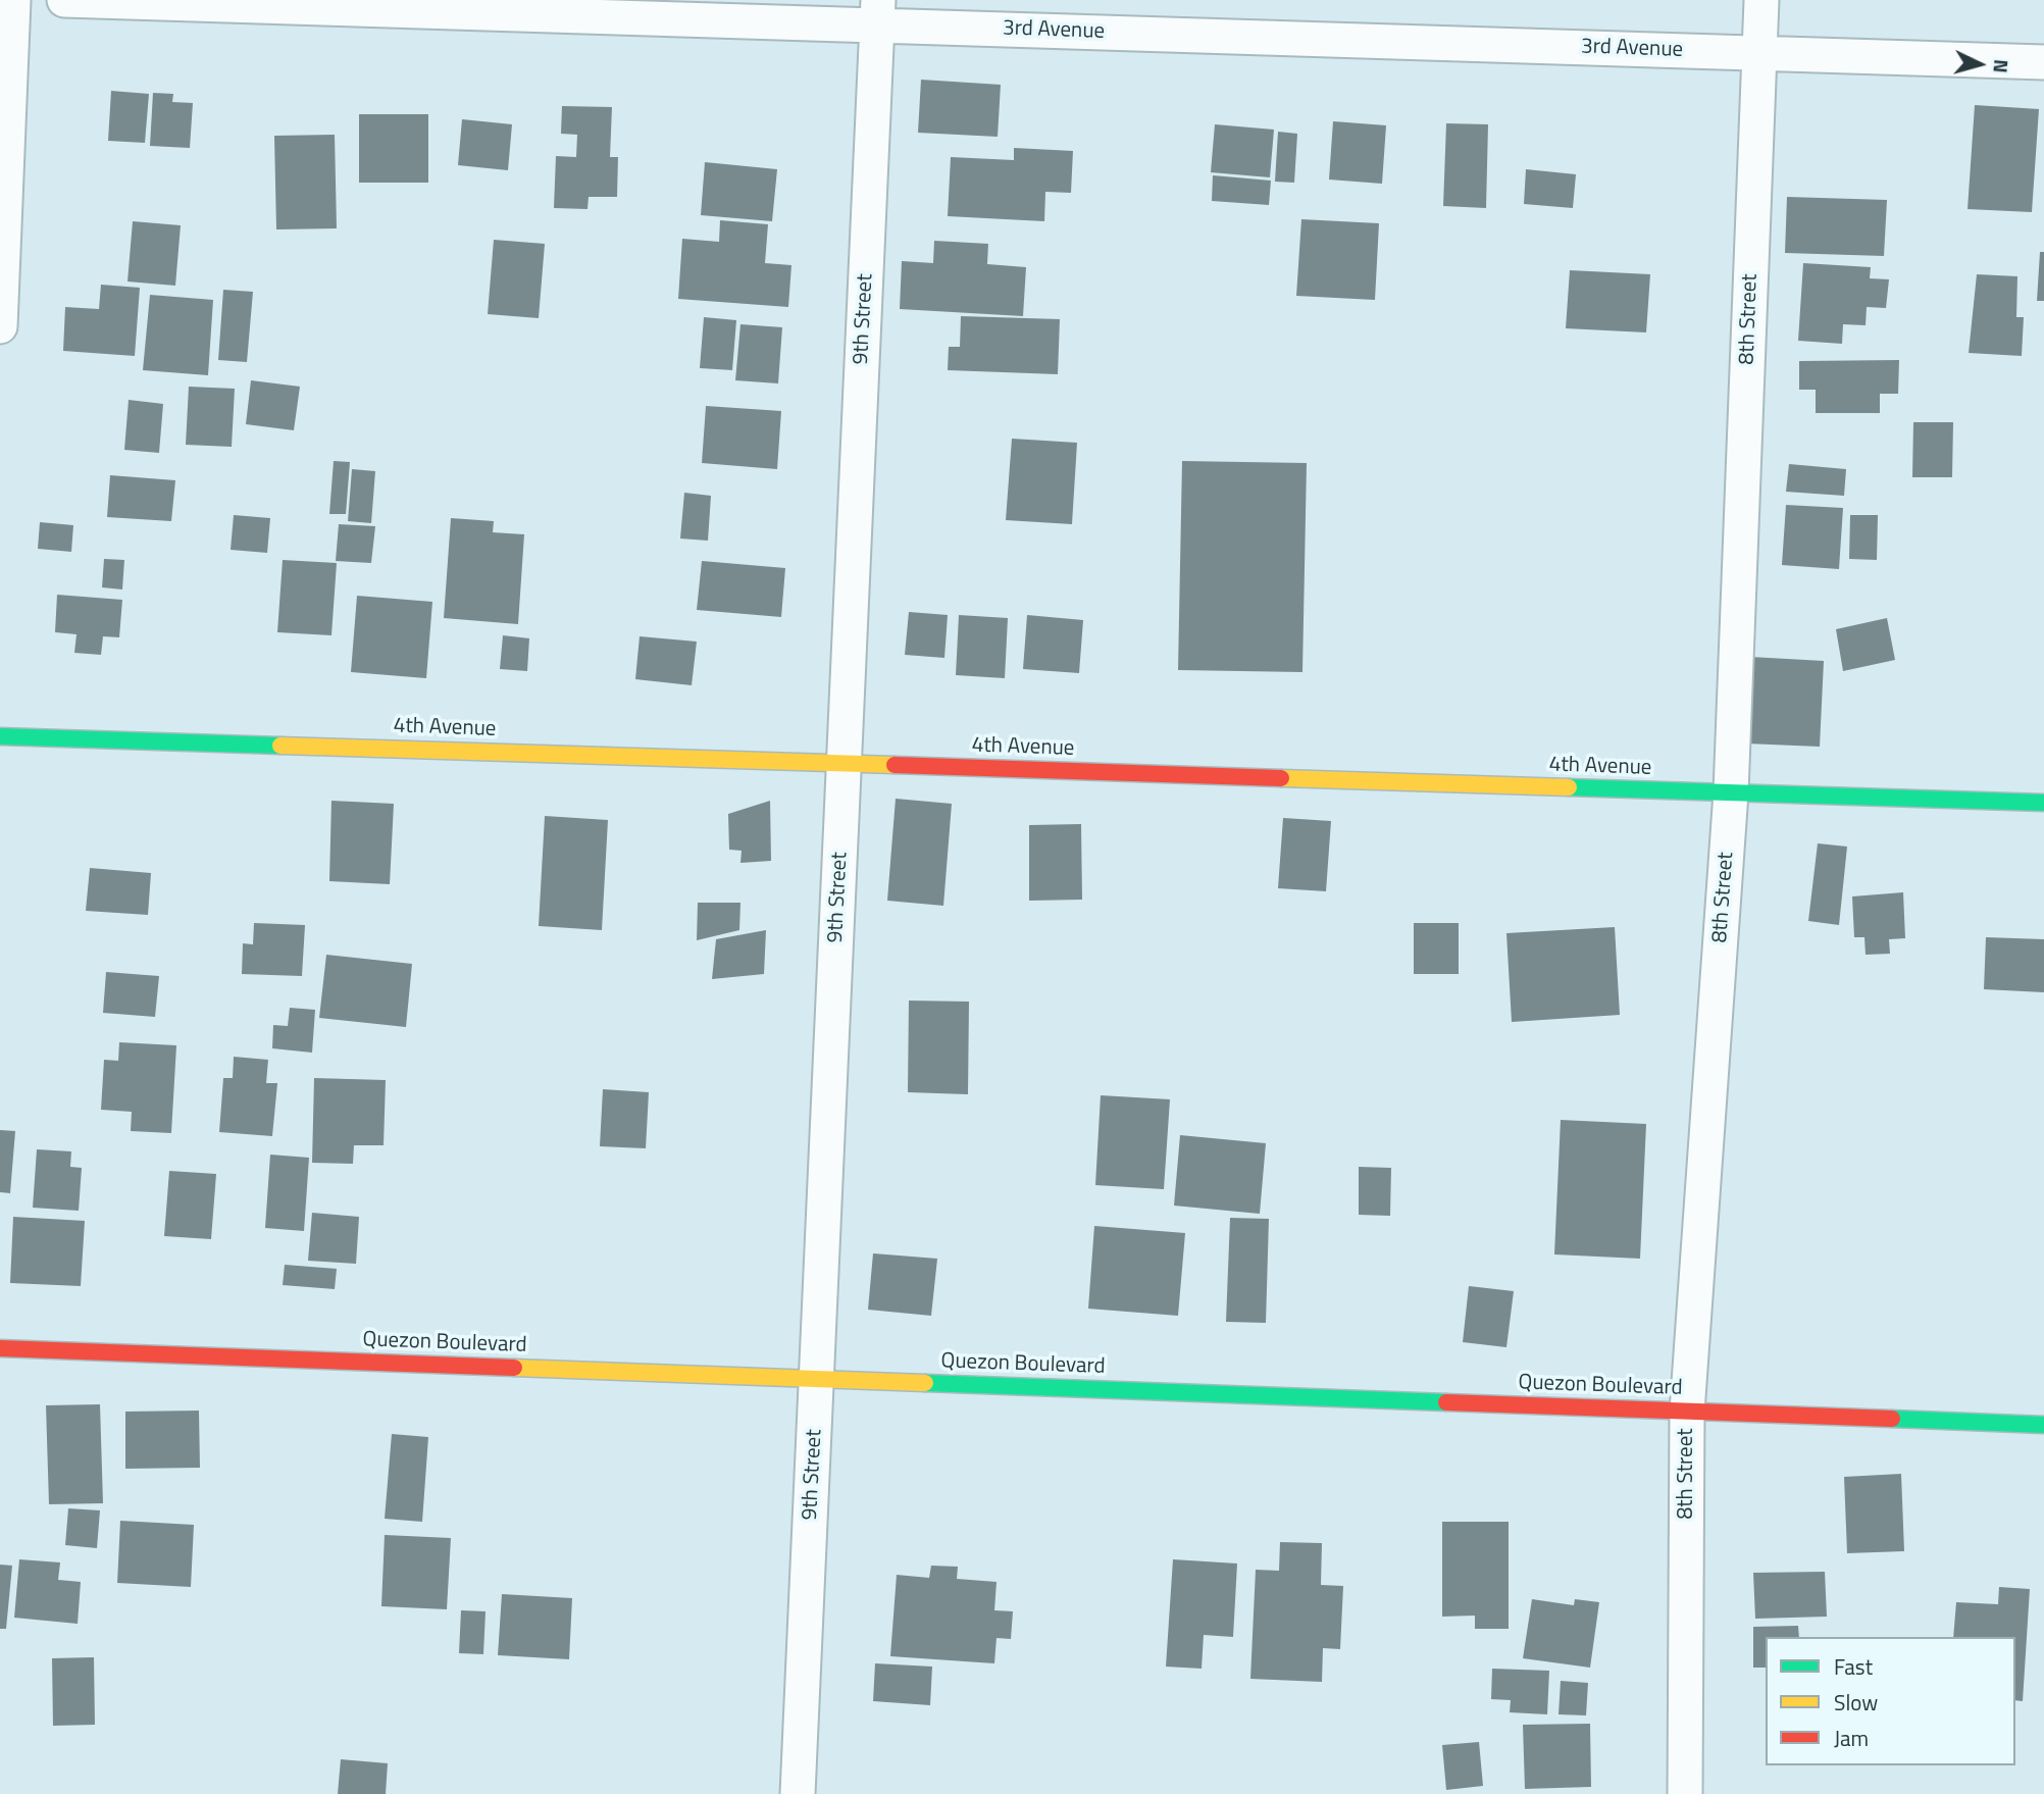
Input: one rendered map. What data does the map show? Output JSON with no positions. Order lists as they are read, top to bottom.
{
  "streets": {
    "main road": ["4th Avenue", "Quezon Boulevard"],
    "street": ["3rd Avenue", "9th Street", "8th Street"]
  },
  "crossings": [
    ["3rd Avenue", "9th Street"],
    ["3rd Avenue", "8th Street"],
    ["9th Street", "4th Avenue"],
    ["9th Street", "Quezon Boulevard"],
    ["8th Street", "4th Avenue"],
    ["8th Street", "Quezon Boulevard"]
  ],
  "legend": ["Fast", "Slow", "Jam"],
  "north": "right"
}
